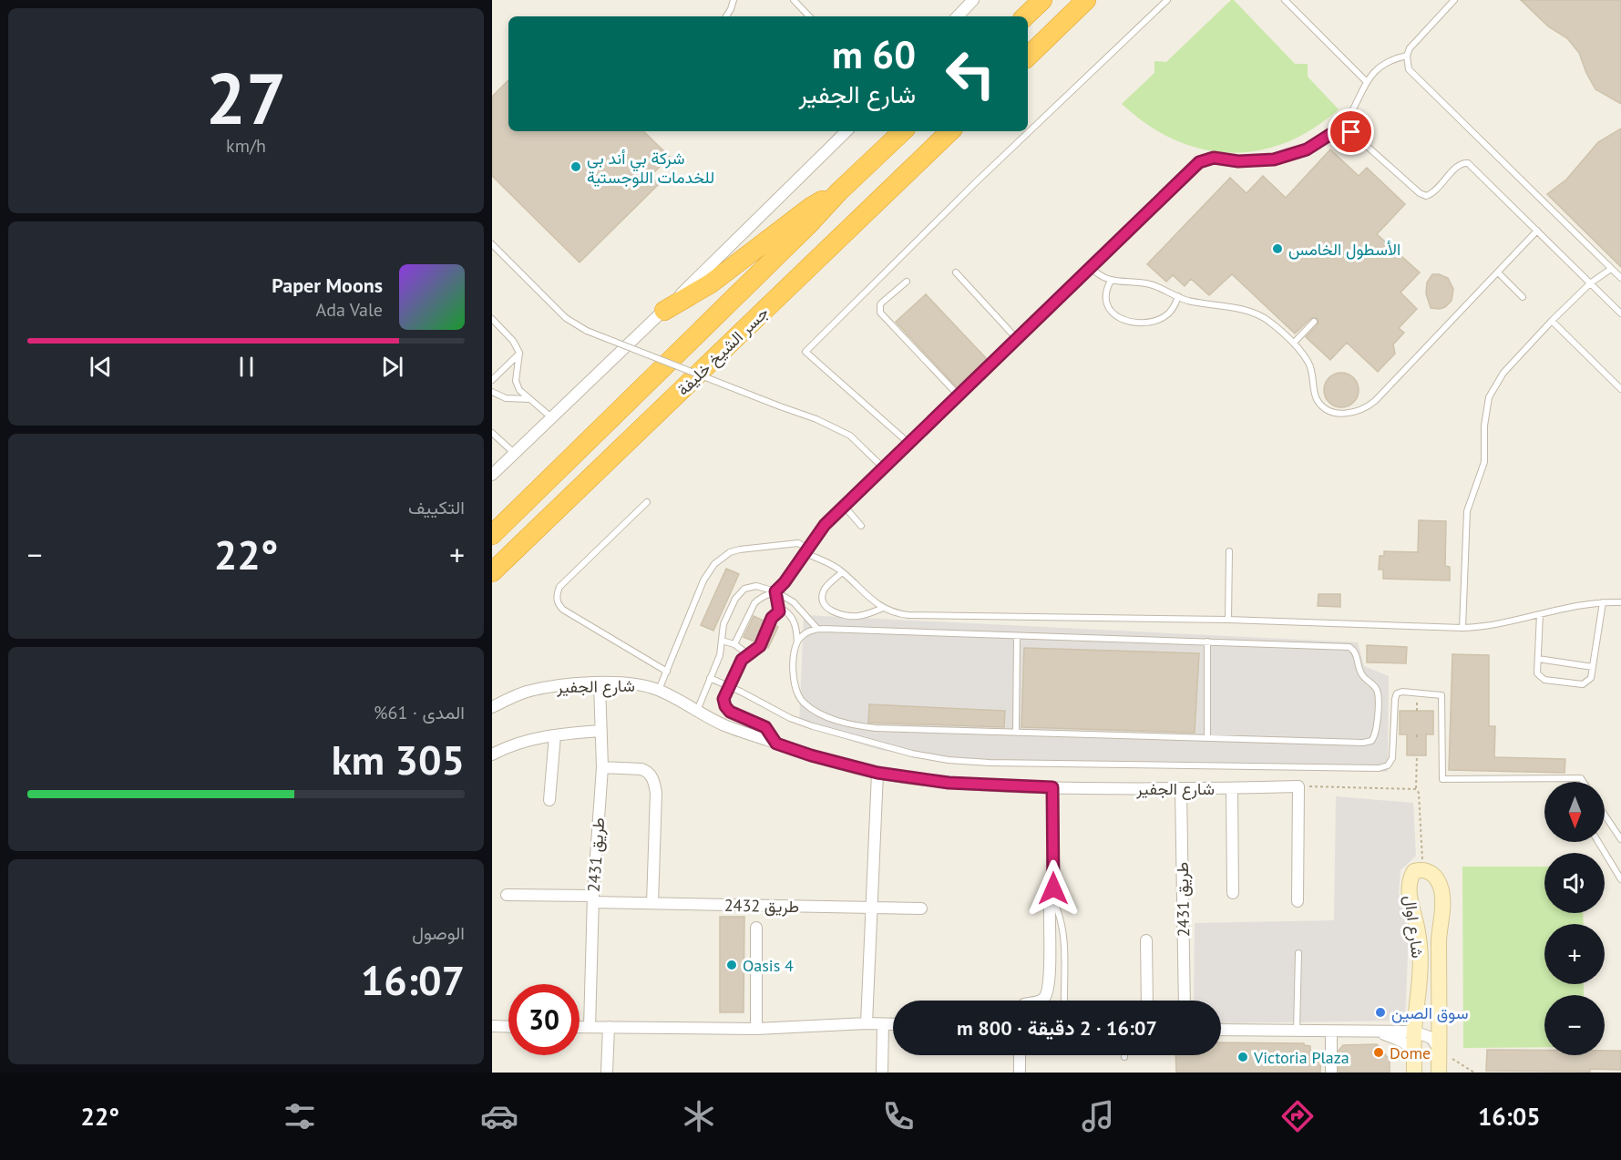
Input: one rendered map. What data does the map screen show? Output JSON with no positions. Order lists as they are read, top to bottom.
{
  "streets": {
    "highway": ["جسر الشيخ خليفة"],
    "main road": ["شارع اوال"],
    "street": ["شارع الجفير", "طريق 2431", "طريق 2432"]
  },
  "crossings": [
    ["شارع الجفير", "طريق 2431"],
    ["طريق 2431", "طريق 2432"]
  ],
  "places": [
    "شركة بي أند بي للخدمات اللوجستية",
    "الأسطول الخامس",
    "Oasis 4",
    "سوق الصين",
    "Dome",
    "Victoria Plaza"
  ],
  "north": "bottom",
  "page": {
    "tile": [
      ["27", "km/h"],
      "التكييف",
      ["المدى · 61%", "305 km"],
      ["الوصول", "16:07"]
    ],
    "turn": ["60 m", "شارع الجفير"],
    "song": ["Paper Moons", "Ada Vale"],
    "heat": ["−", "22°", "+"],
    "map_buttons": ["+", "−"],
    "limit": "30",
    "trip": "16:07 · 2 دقيقة · 800 m",
    "tabs": ["16:05", "22°"]
  }
}
